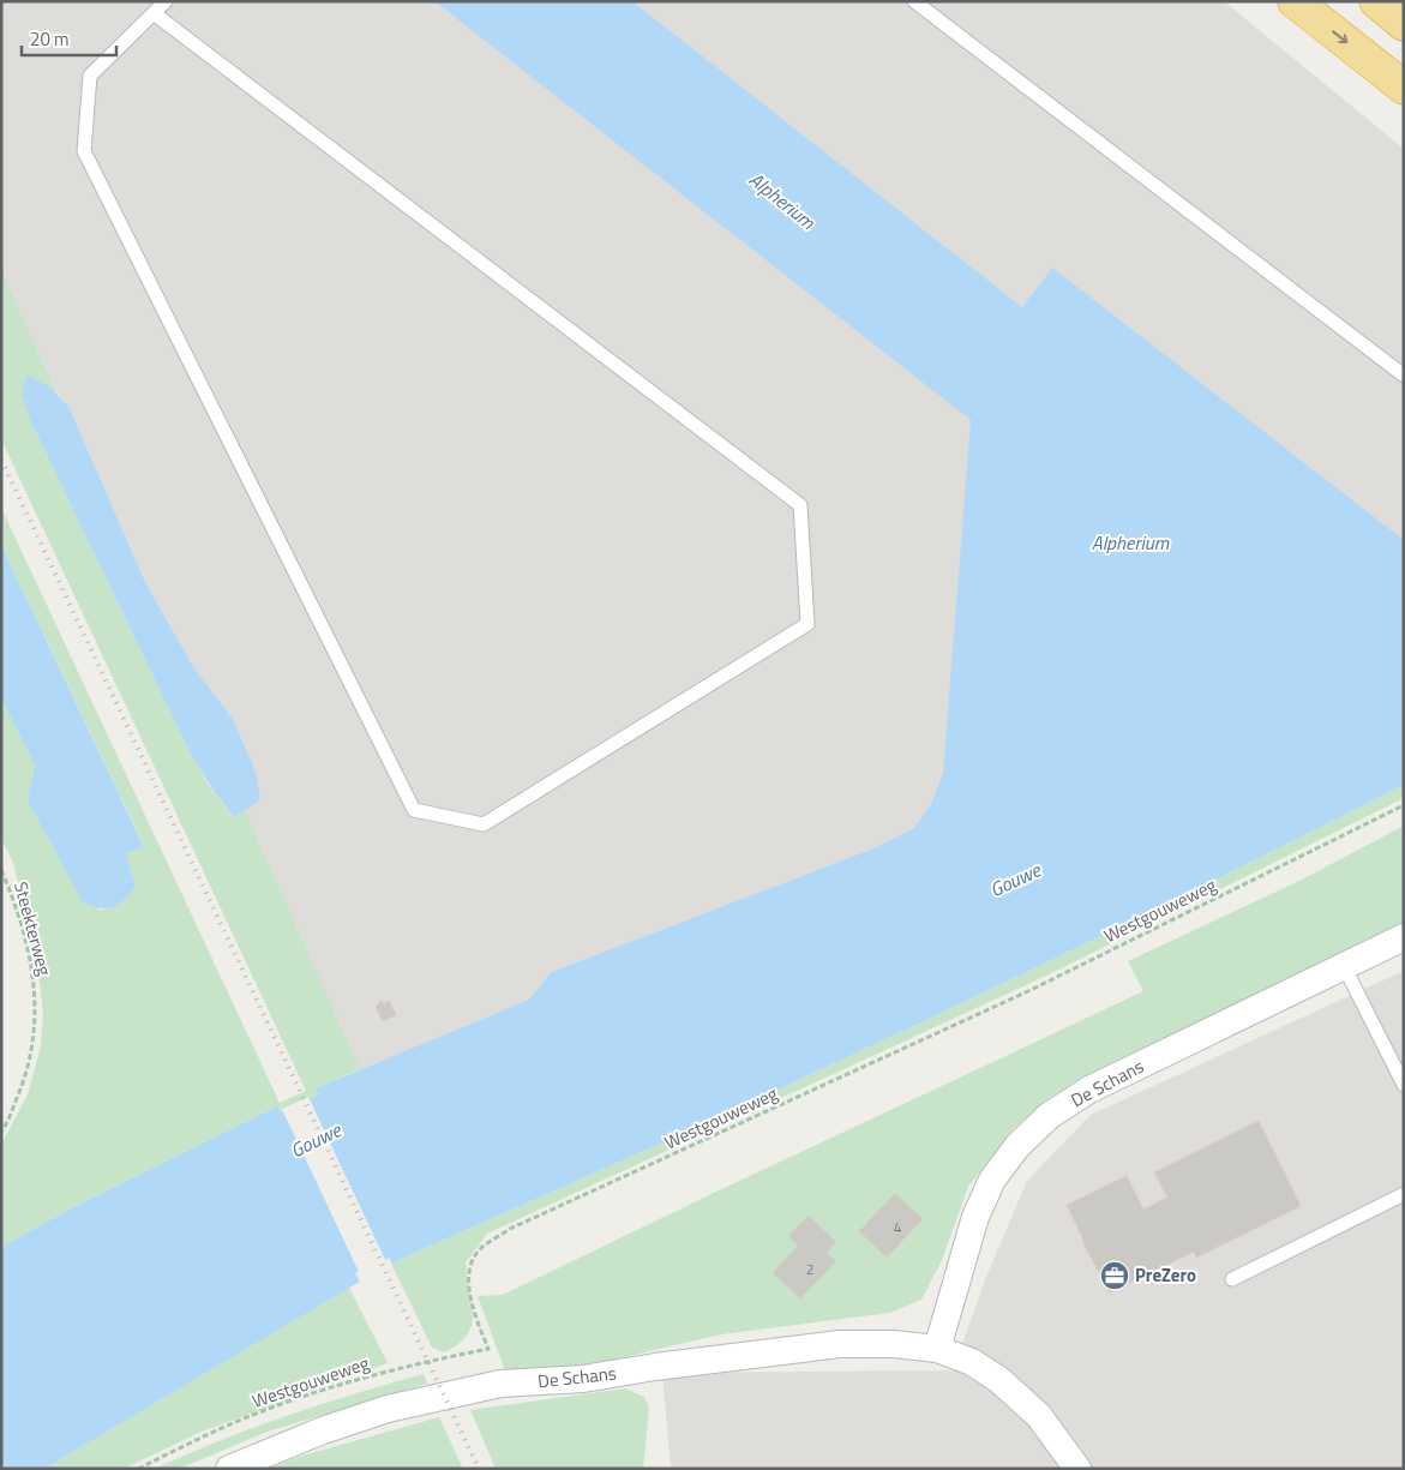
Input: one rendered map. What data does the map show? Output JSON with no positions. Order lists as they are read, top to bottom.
{
  "streets": {
    "street": ["De Schans"],
    "path": ["Westgouweweg", "Steekterweg"]
  },
  "water": ["Alpherium", "Gouwe"],
  "places": {
    "office": ["PreZero"]
  },
  "house_numbers": ["4", "2"],
  "scale_bar": "20 m"
}
